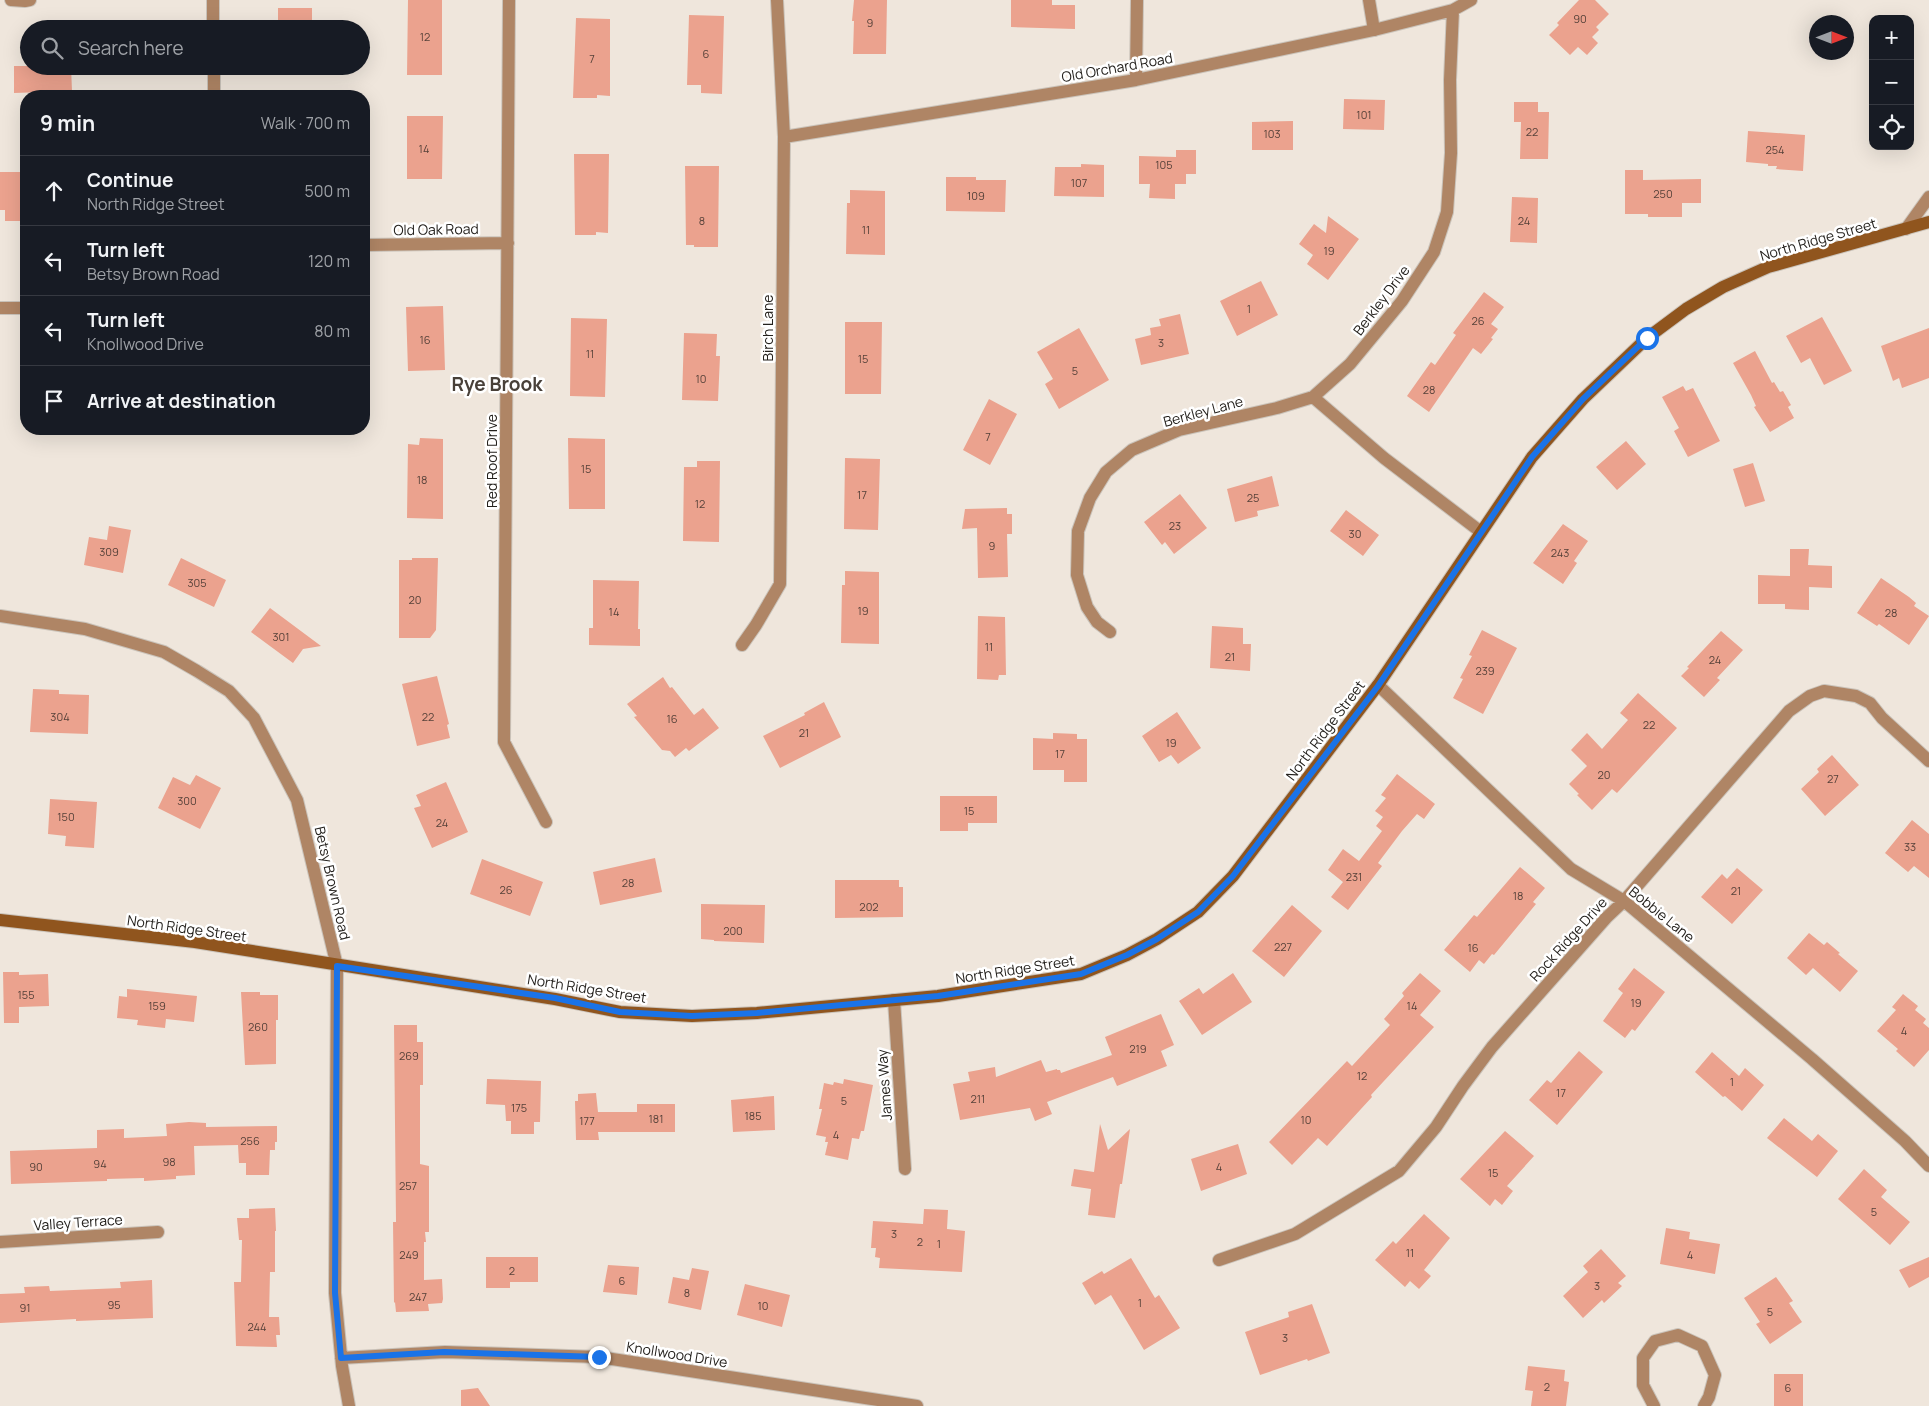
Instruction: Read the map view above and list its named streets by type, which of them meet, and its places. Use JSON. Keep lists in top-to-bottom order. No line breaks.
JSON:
{"streets":{"street":["Old Orchard Road","Old Oak Road","North Ridge Street","Berkley Drive","Birch Lane","Berkley Lane","Red Roof Drive","Betsy Brown Road","Bobbie Lane","Rock Ridge Drive","James Way","Valley Terrace","Knollwood Drive"]},"crossings":[["Old Orchard Road","Berkley Drive"],["Old Orchard Road","Birch Lane"],["Old Oak Road","Red Roof Drive"],["North Ridge Street","Betsy Brown Road"],["North Ridge Street","Bobbie Lane"],["North Ridge Street","James Way"],["Berkley Drive","Berkley Lane"],["Betsy Brown Road","Knollwood Drive"],["Bobbie Lane","Rock Ridge Drive"]],"districts":["Rye Brook"],"house_numbers":["90","9","12","6","7","101","22","103","14","254","105","107","250","109","8","24","11","19","1","26","16","3","11","15","5","10","28","7","15","18","17","25","12","23","30","9","309","243","305","20","19","14","28","301","11","21","24","239","304","22","16","22","21","19","17","20","27","300","15","150","24","33","231","28","26","21","18","202","200","227","16","155","19","159","14","260","4","219","269","12","1","17","211","5","175","185","181","10","177","4","256","98","94","90","4","15","257","5","3","2","1","11","249","4","2","6","3","8","247","1","95","10","91","5","244","3","2","6"],"north":"right","page":{"map_buttons":["+","−"],"search":"Search here","heading":["9 min","Walk · 700 m"],"list":[["Continue","North Ridge Street","500 m"],["Turn left","Betsy Brown Road","120 m"],["Turn left","Knollwood Drive","80 m"],"Arrive at destination"]}}
